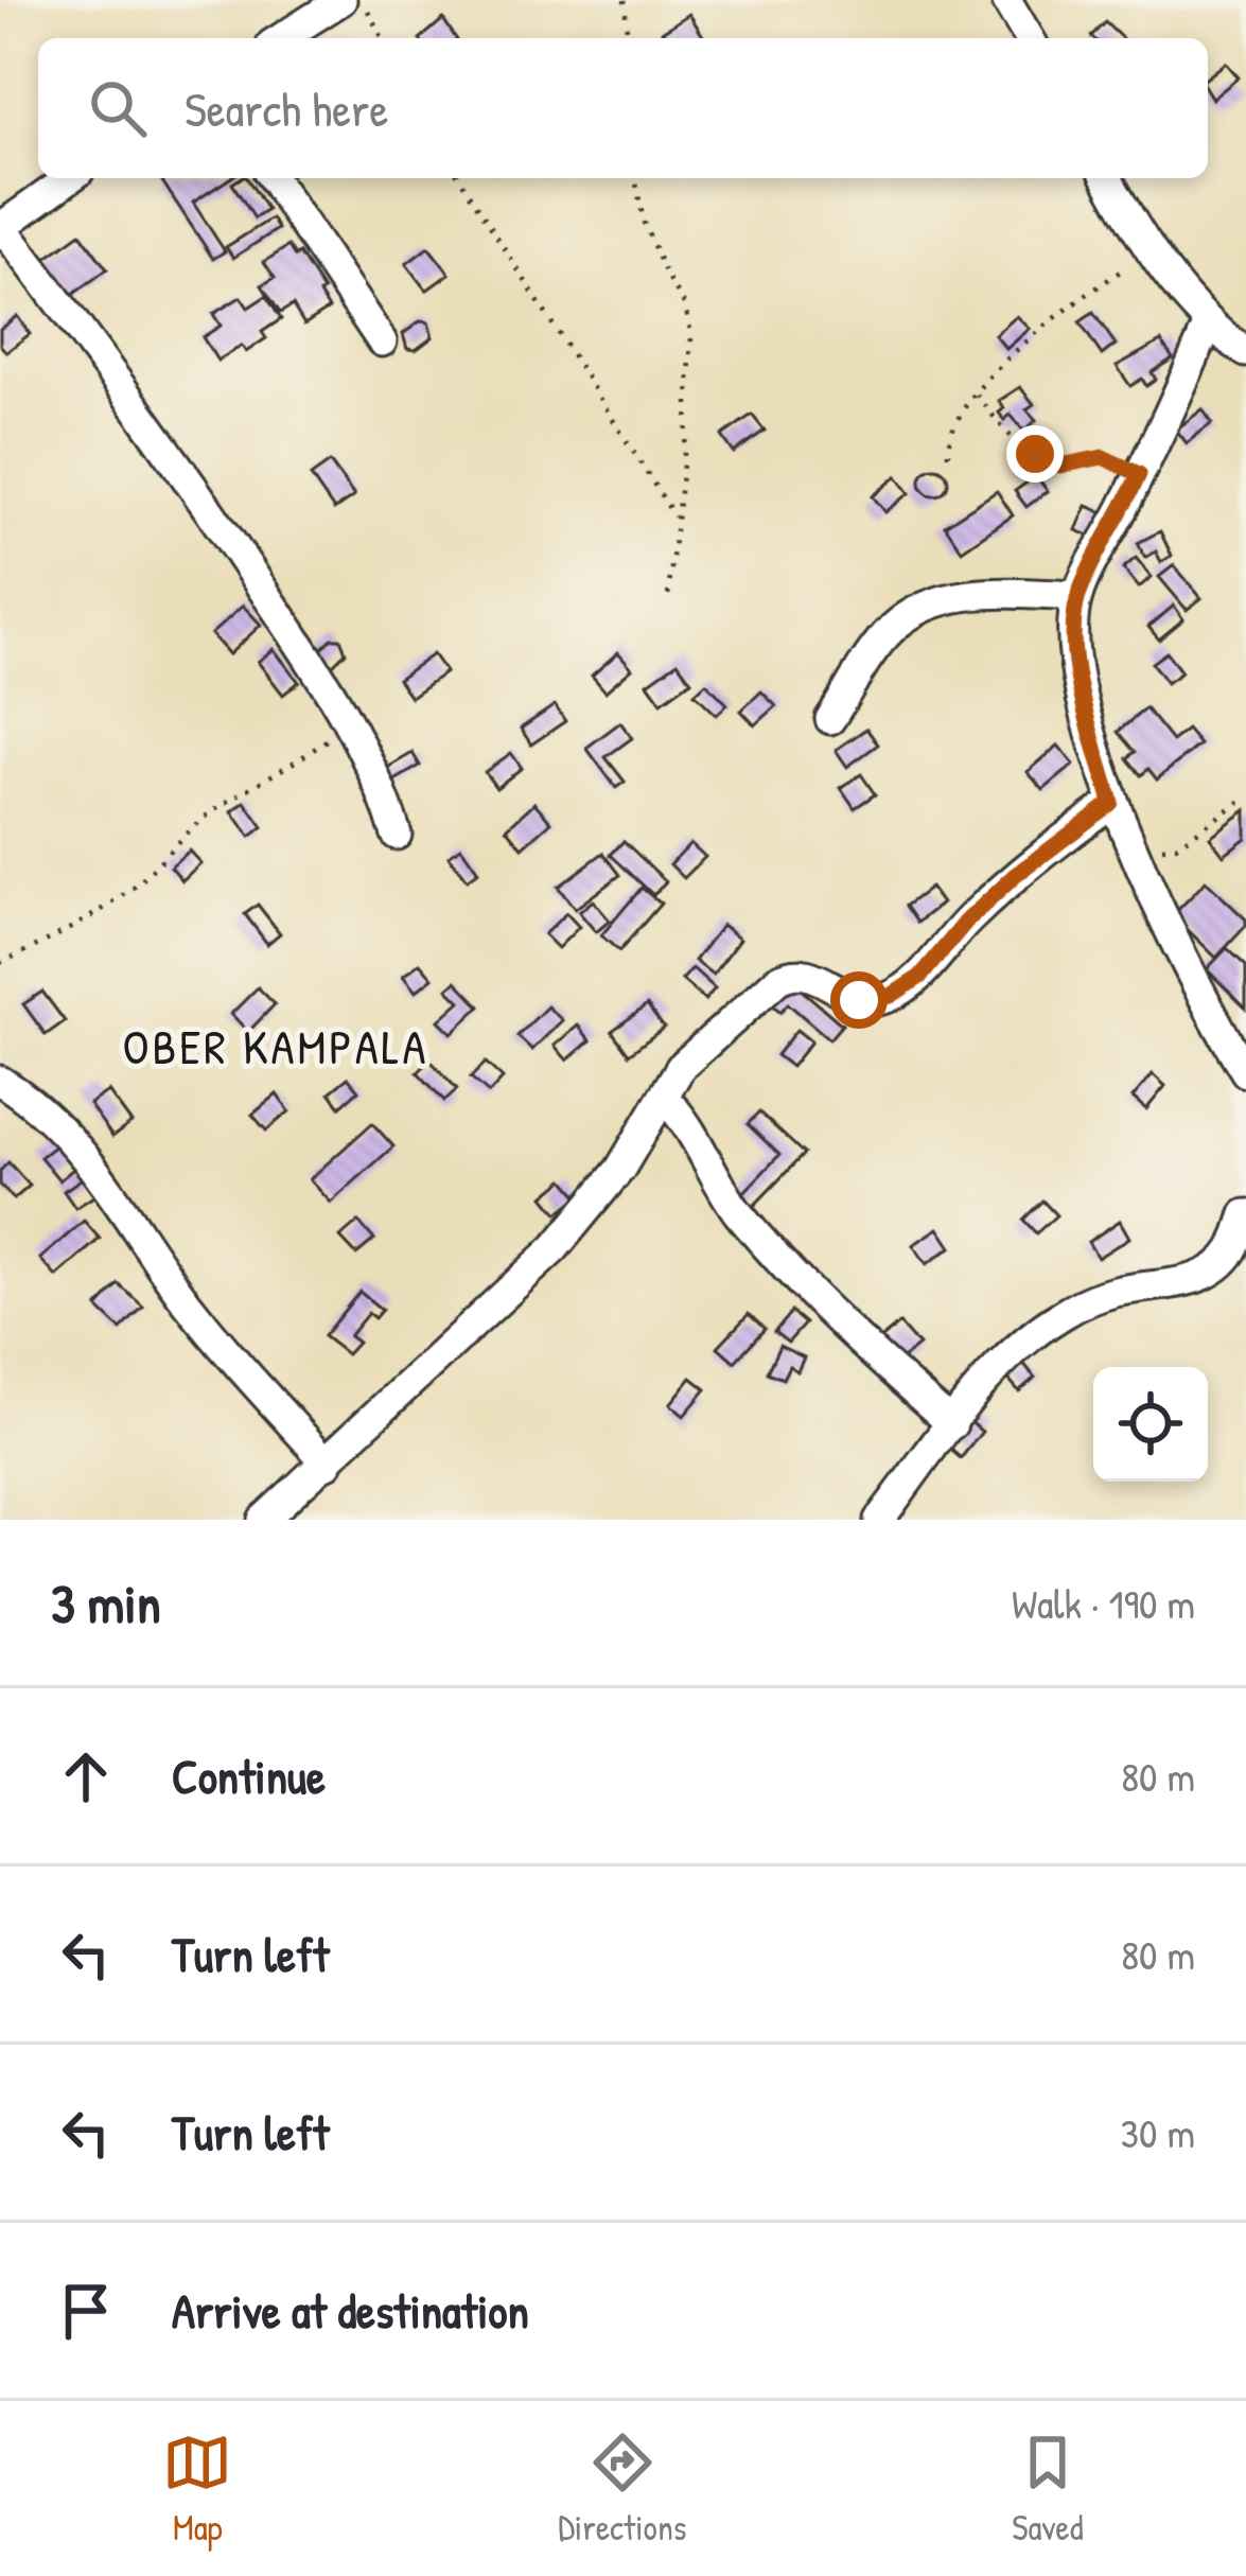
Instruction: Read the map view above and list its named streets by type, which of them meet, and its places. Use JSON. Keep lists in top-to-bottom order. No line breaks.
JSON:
{"districts":["OBER KAMPALA"],"page":{"search":"Search here","heading":["3 min","Walk · 190 m"],"list":[["Continue","80 m"],["Turn left","80 m"],["Turn left","30 m"],"Arrive at destination"],"nav":["Map","Directions","Saved"]}}
